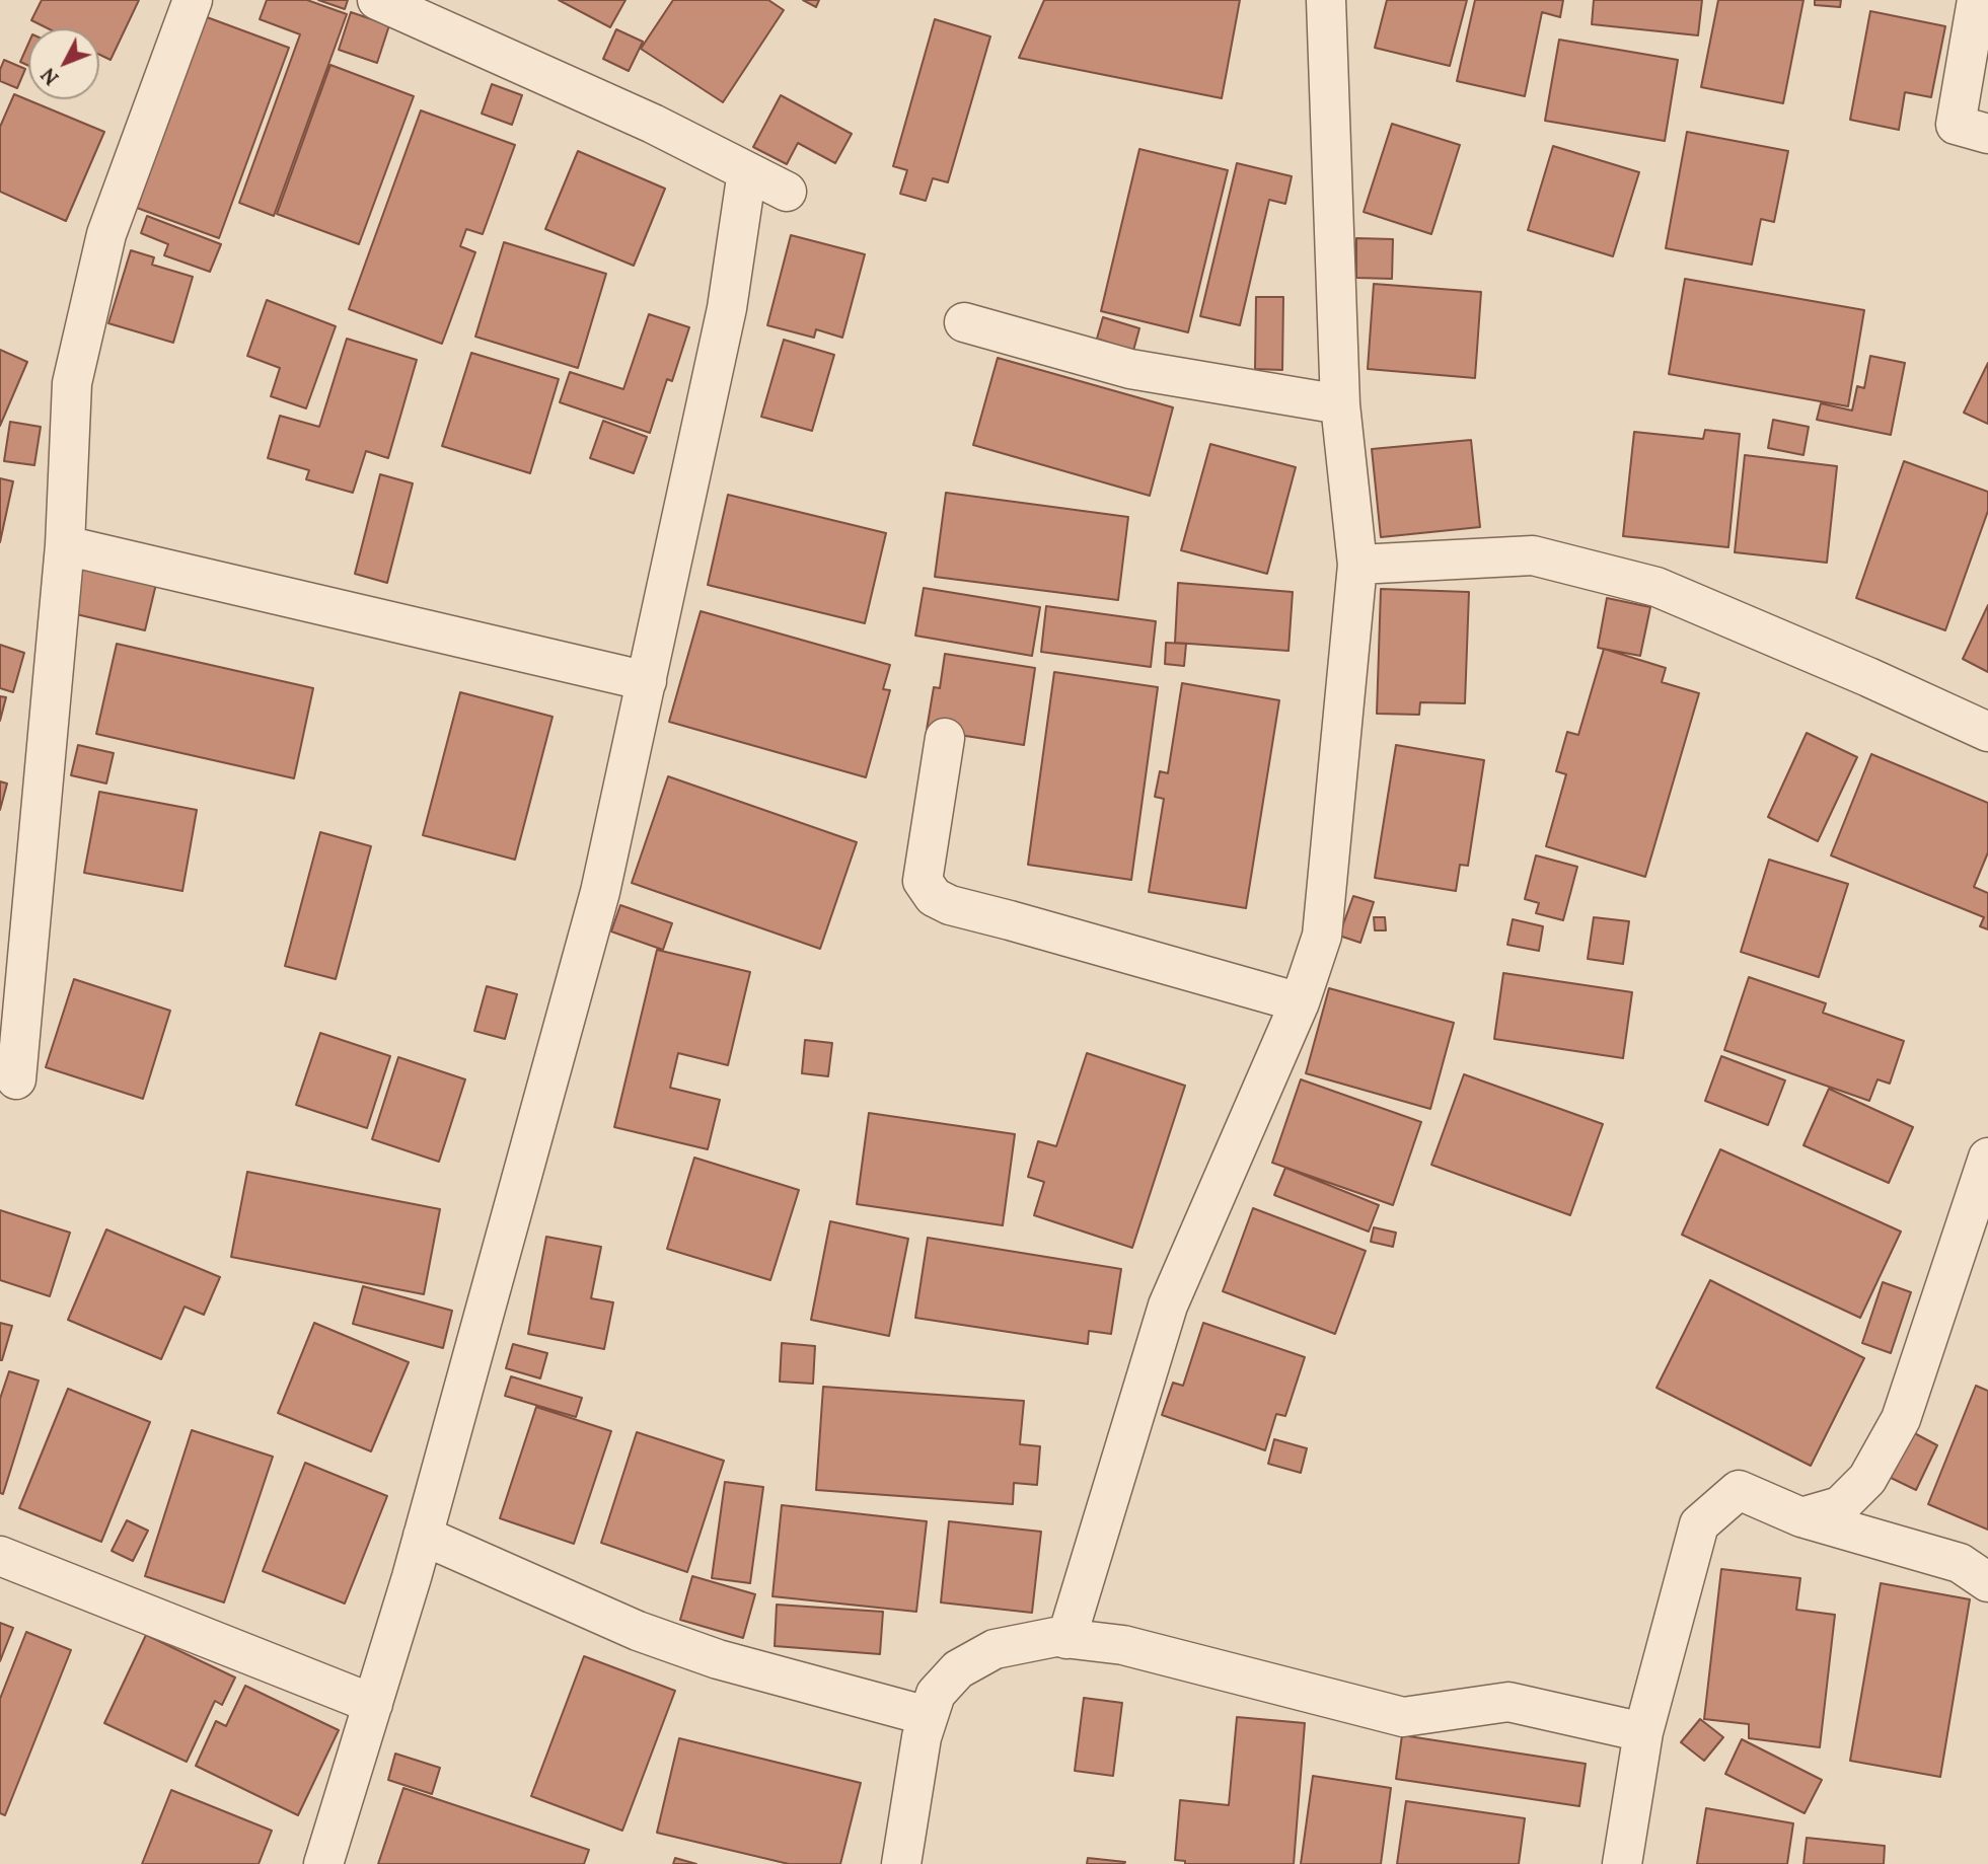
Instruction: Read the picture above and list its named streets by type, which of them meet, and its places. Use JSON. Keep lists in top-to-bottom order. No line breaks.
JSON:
{"north":"bottom left"}
